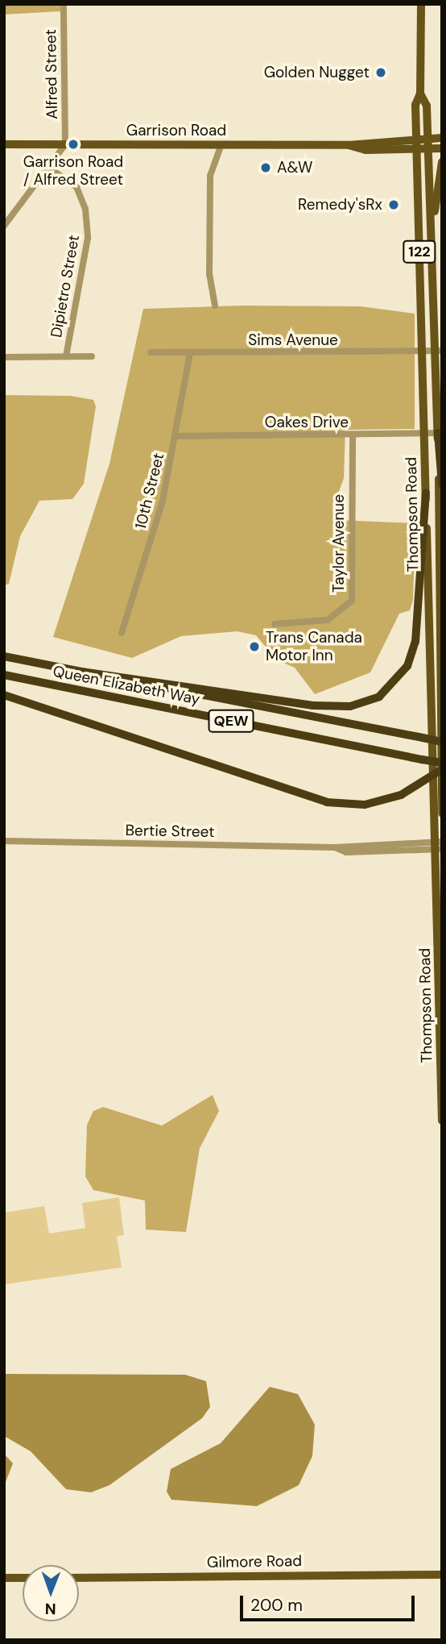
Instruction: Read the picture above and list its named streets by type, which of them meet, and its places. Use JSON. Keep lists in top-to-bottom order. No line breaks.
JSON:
{"streets":{"highway":["Queen Elizabeth Way","QEW"],"main road":["Garrison Road","122","Thompson Road","Gilmore Road"],"street":["Alfred Street","Dipietro Street","Sims Avenue","Oakes Drive","10th Street","Taylor Avenue","Bertie Street"]},"crossings":[["Alfred Street","Garrison Road"],["Garrison Road","122"],["Garrison Road","Thompson Road"],["122","Thompson Road"],["Sims Avenue","10th Street"],["Sims Avenue","Thompson Road"],["Oakes Drive","10th Street"],["Oakes Drive","Thompson Road"],["Oakes Drive","Taylor Avenue"],["Thompson Road","Bertie Street"]],"places":["Golden Nugget","Garrison Road / Alfred Street","A&W","Remedy'sRx","Trans Canada Motor Inn"],"scale_bar":"200 m","north":"bottom"}
